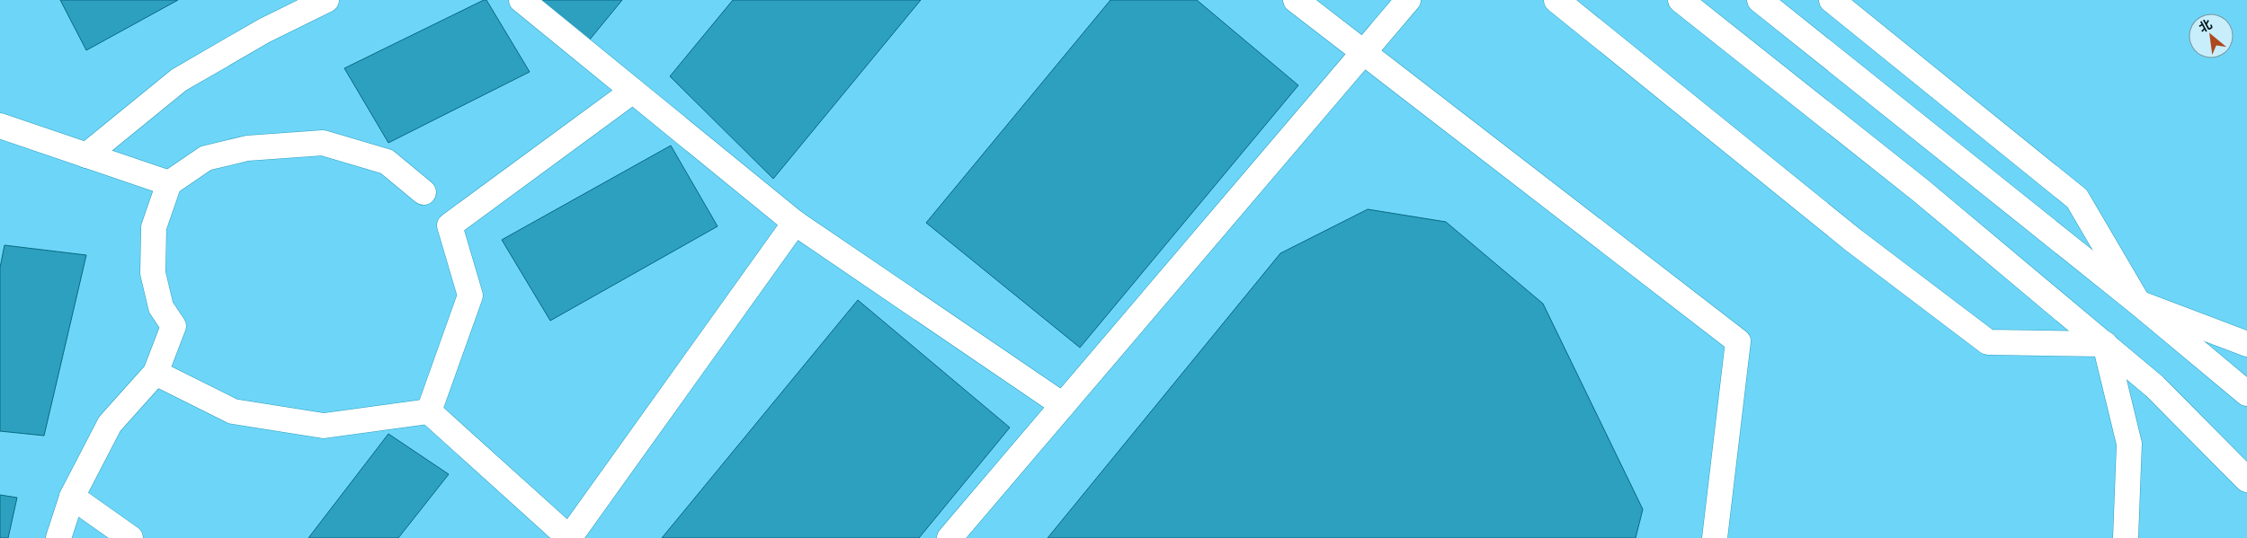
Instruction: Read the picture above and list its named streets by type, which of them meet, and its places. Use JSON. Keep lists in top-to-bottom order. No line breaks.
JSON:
{"north":"top left"}
